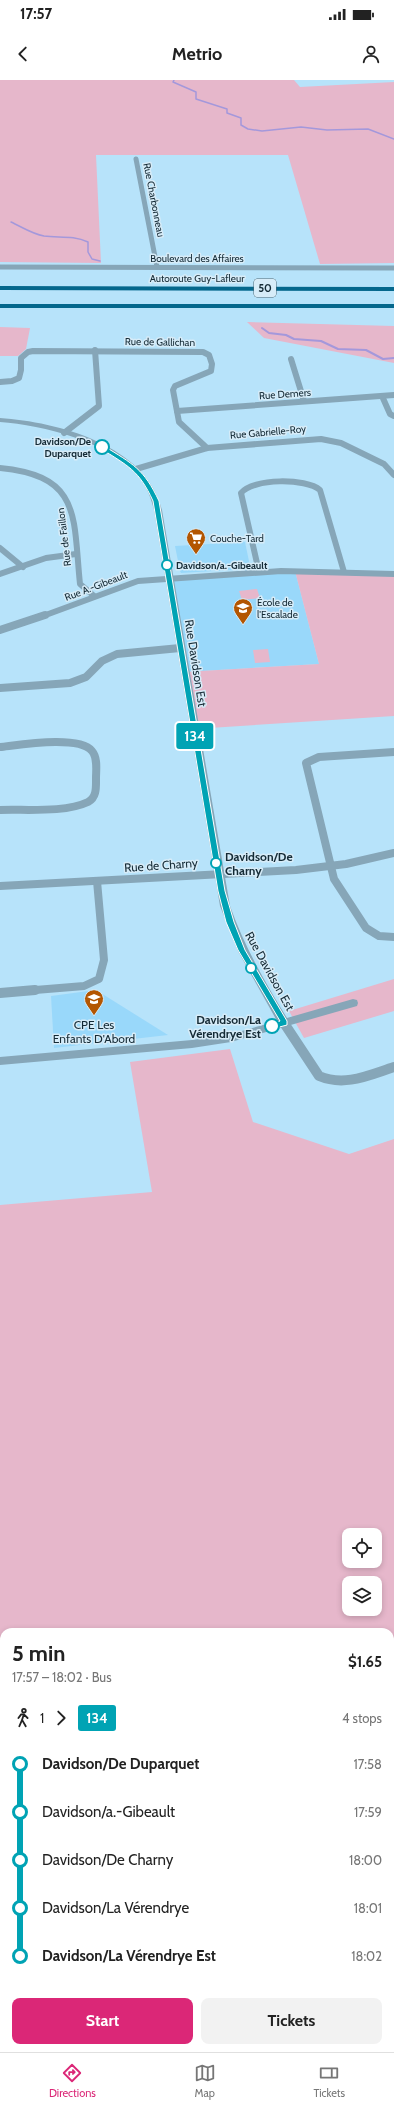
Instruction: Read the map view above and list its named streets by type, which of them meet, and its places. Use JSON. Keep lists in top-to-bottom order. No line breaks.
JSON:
{"streets":{"highway":["Autoroute Guy-Lafleur","50"],"street":["Rue Charbonneau","Boulevard des Affaires","Rue de Gallichan","Rue Demers","Rue Gabrielle-Roy","Rue de Faillon","Rue A.-Gibeault","Rue Davidson Est","Rue de Charny"]},"crossings":[["Rue Charbonneau","Boulevard des Affaires"],["Rue de Gallichan","Rue Demers"],["Rue de Gallichan","Rue Gabrielle-Roy"],["Rue Gabrielle-Roy","Rue Davidson Est"],["Rue de Faillon","Rue A.-Gibeault"],["Rue A.-Gibeault","Rue Davidson Est"],["Rue Davidson Est","Rue de Charny"]],"places":{"other":["Davidson/De Duparquet","Davidson/a.-Gibeault","Davidson/De Charny","Davidson/La Vérendrye Est"],"supermarket":["Couche-Tard"],"school or university":["École de l'Escalade","CPE Les Enfants D'Abord"]},"lines":["bus line 134"],"page":{"status":"17:57","header":"Metrio","on_map":"134","heading":["5 min","17:57 – 18:02 · Bus","$1.65"],"legs":["1","134","4 stops"],"list":[{"name":"Davidson/De Duparquet","value":"17:58"},{"name":"Davidson/a.-Gibeault","value":"17:59"},{"name":"Davidson/De Charny","value":"18:00"},{"name":"Davidson/La Vérendrye","value":"18:01"},{"name":"Davidson/La Vérendrye Est","value":"18:02"}],"buttons":["Start","Tickets"],"tabs":["Directions","Map","Tickets"]}}
